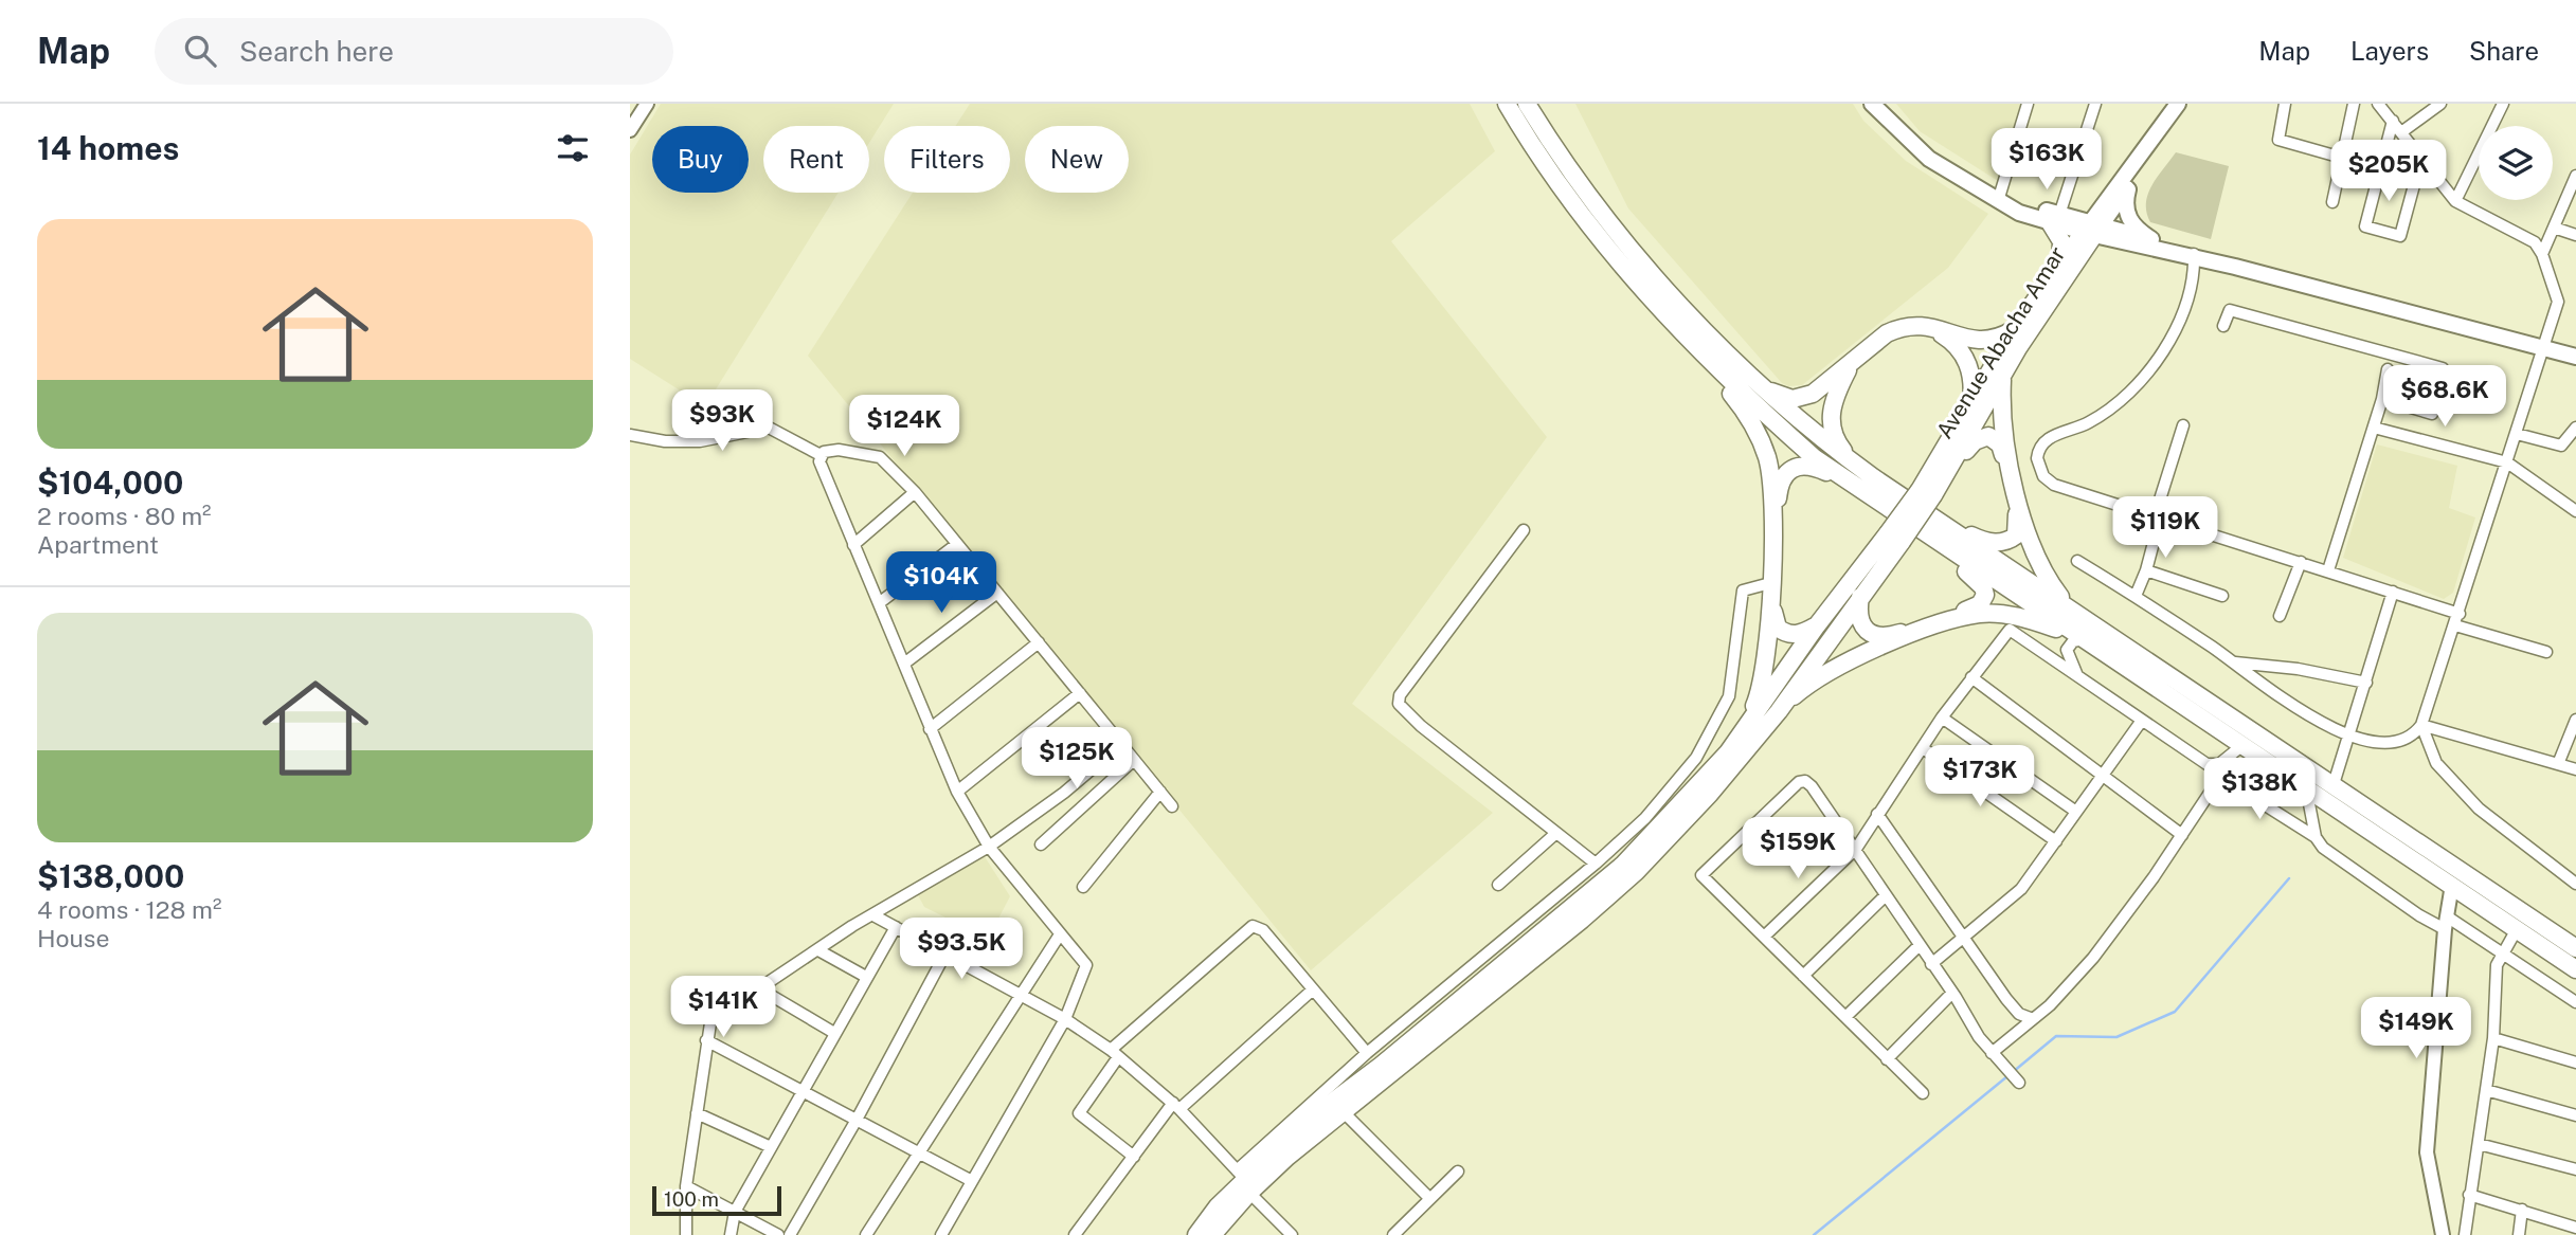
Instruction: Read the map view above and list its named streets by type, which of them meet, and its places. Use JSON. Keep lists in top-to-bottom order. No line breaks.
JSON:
{"streets":{"highway":["Avenue Abacha Amar"]},"scale_bar":"100 m","page":{"header":"Map","search":"Search here","nav":["Map","Layers","Share"],"heading":"14 homes","chip":["Buy","Rent","Filters","New"],"price":["$163K","$205K","$68.6K","$93K","$124K","$119K","$104K","$125K","$173K","$138K","$159K","$93.5K","$141K","$149K"],"list":[{"name":"$104,000","note":"2 rooms · 80 m² · Apartment"},{"name":"$138,000","note":"4 rooms · 128 m² · House"}],"scale":"100 m"}}
